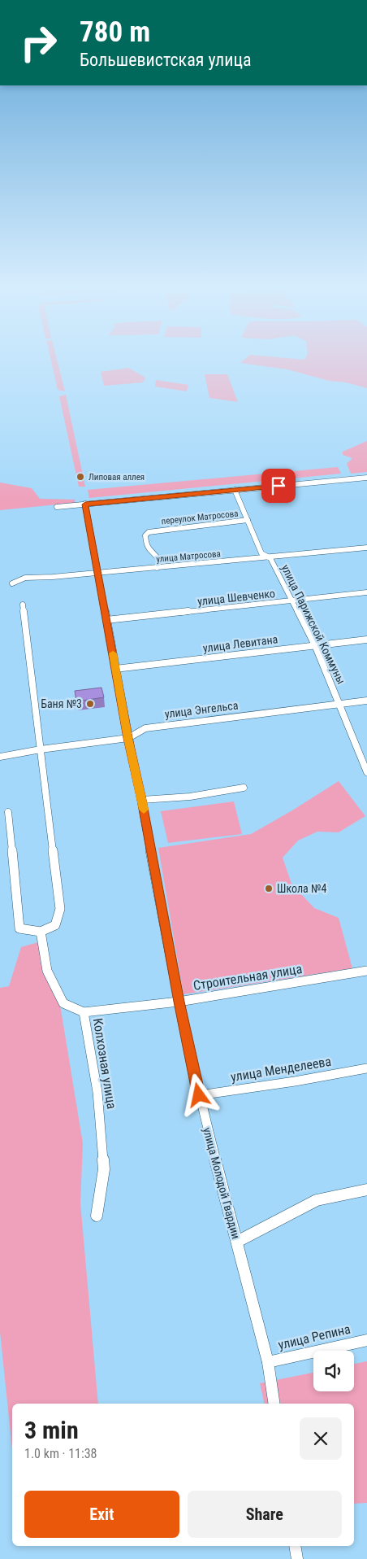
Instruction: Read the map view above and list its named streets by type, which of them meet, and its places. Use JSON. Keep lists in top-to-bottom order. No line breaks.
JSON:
{"streets":{"street":["переулок Матросова","улица Матросова","улица Шевченко","улица Парижской Коммуны","улица Левитана","улица Энгельса","Строительная улица","Колхозная улица","улица Менделеева","улица Молодой Гвардии","улица Репина"]},"crossings":[["переулок Матросова","улица Матросова"],["переулок Матросова","улица Парижской Коммуны"],["улица Матросова","улица Парижской Коммуны"],["улица Матросова","улица Молодой Гвардии"],["улица Шевченко","улица Парижской Коммуны"],["улица Шевченко","улица Молодой Гвардии"],["улица Парижской Коммуны","улица Левитана"],["улица Парижской Коммуны","улица Энгельса"],["улица Левитана","улица Молодой Гвардии"],["улица Энгельса","улица Молодой Гвардии"],["Строительная улица","Колхозная улица"],["Строительная улица","улица Молодой Гвардии"],["улица Менделеева","улица Молодой Гвардии"],["улица Молодой Гвардии","улица Репина"]],"places":["Липовая аллея","Баня №3","Школа №4"],"page":{"turn":["780 m","Большевистская улица"],"heading":["3 min","1.0 km · 11:38"],"buttons":["Exit","Share"]}}
